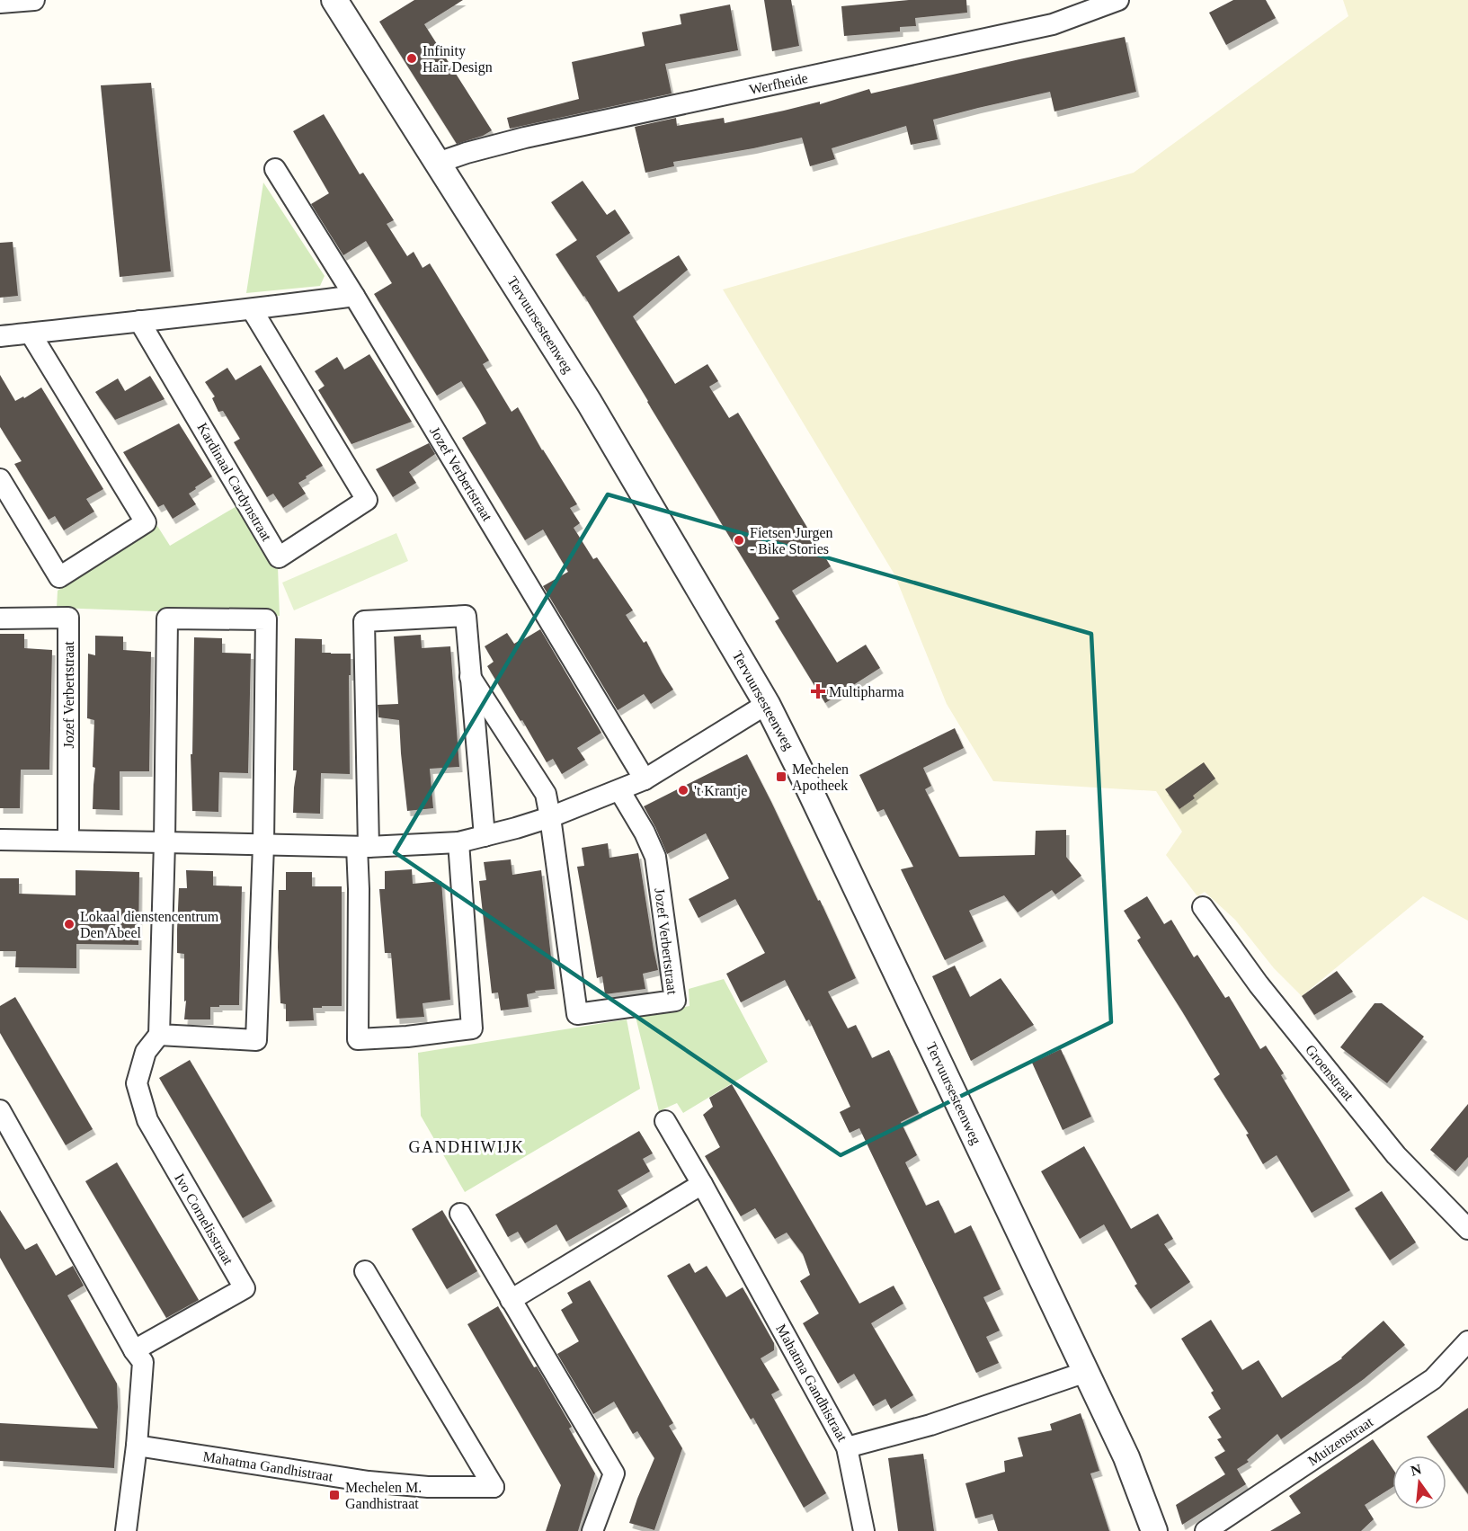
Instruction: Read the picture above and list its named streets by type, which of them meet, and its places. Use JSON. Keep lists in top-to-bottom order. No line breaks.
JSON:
{"streets":{"street":["Werfheide","Tervuursesteenweg","Jozef Verbertstraat","Kardinaal Cardynstraat","Groenstraat","Ivo Cornelisstraat","Mahatma Gandhistraat","Muizenstraat"]},"crossings":[["Werfheide","Tervuursesteenweg"],["Tervuursesteenweg","Mahatma Gandhistraat"]],"districts":["GANDHIWIJK"],"places":{"other":["Infinity Hair Design","Fietsen Jurgen - Bike Stories","'t Krantje","Lokaal dienstencentrum Den Abeel"],"health":["Multipharma"],"transit":["Mechelen Apotheek","Mechelen M. Gandhistraat"]},"north":"top"}
